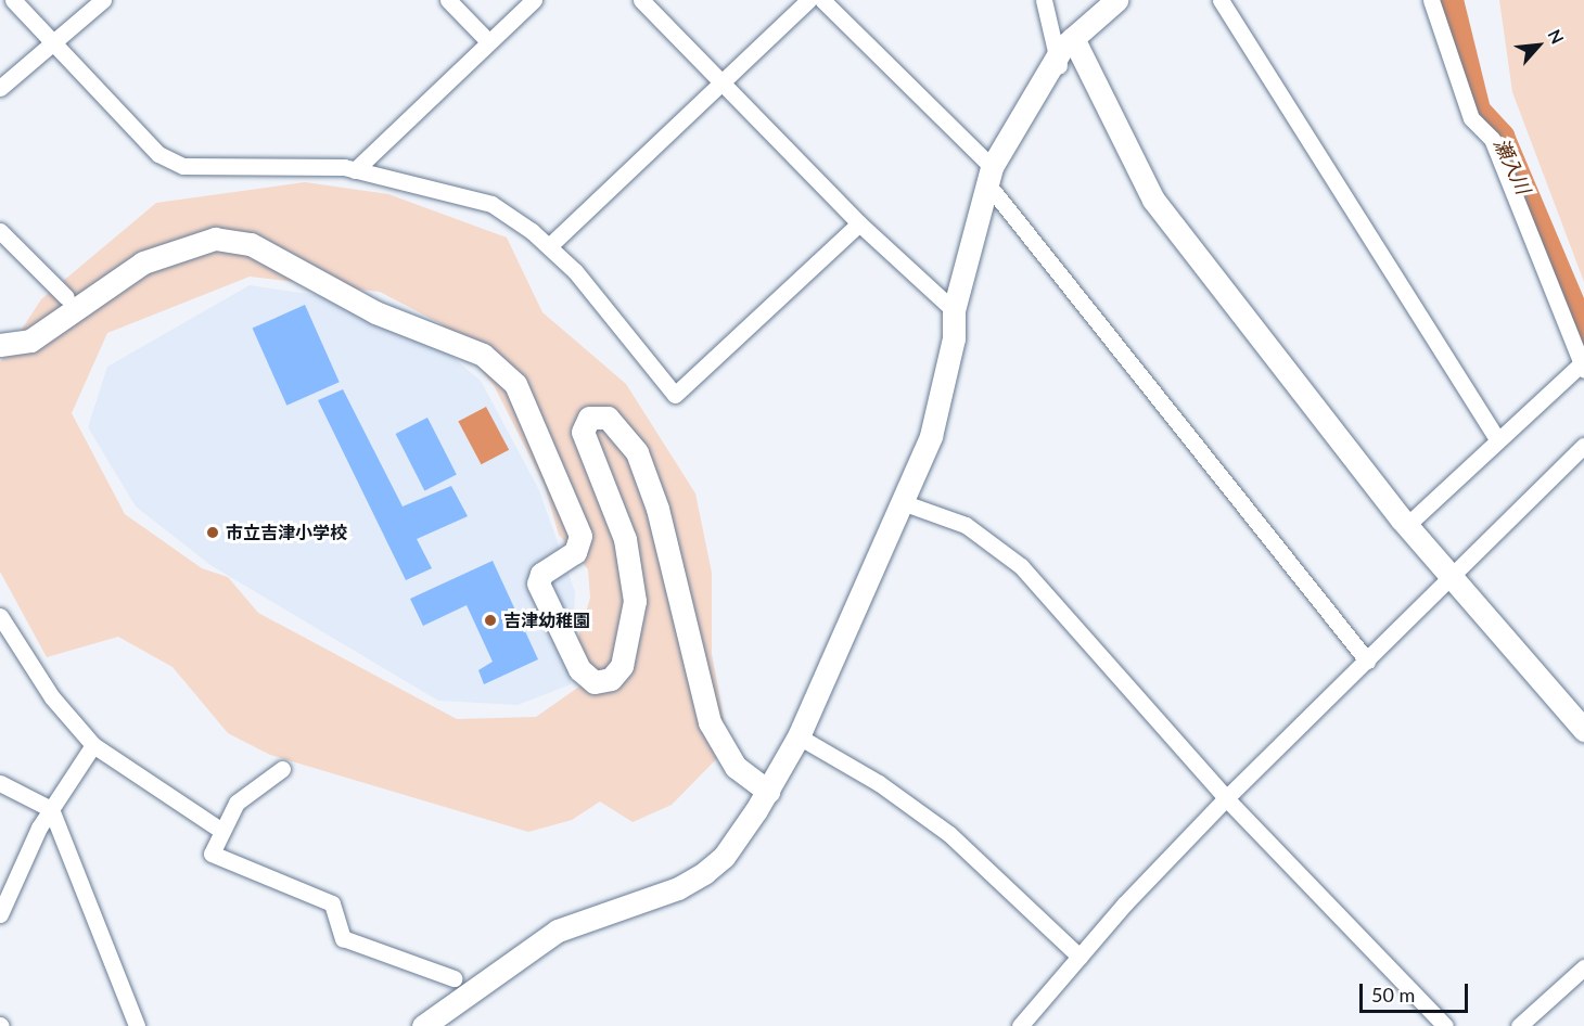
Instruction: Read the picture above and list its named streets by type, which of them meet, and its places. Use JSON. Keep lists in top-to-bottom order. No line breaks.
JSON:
{"water":["瀬入川"],"places":["市立吉津小学校","吉津幼稚園"],"scale_bar":"50 m","north":"top right"}
